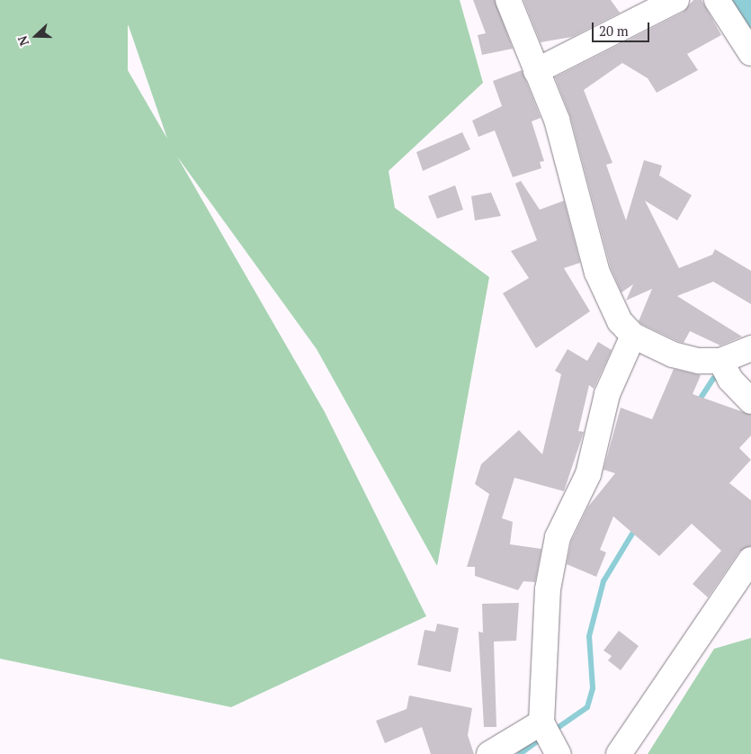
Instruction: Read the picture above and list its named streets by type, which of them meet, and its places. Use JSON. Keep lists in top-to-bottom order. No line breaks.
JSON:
{"scale_bar":"20 m","north":"left"}
